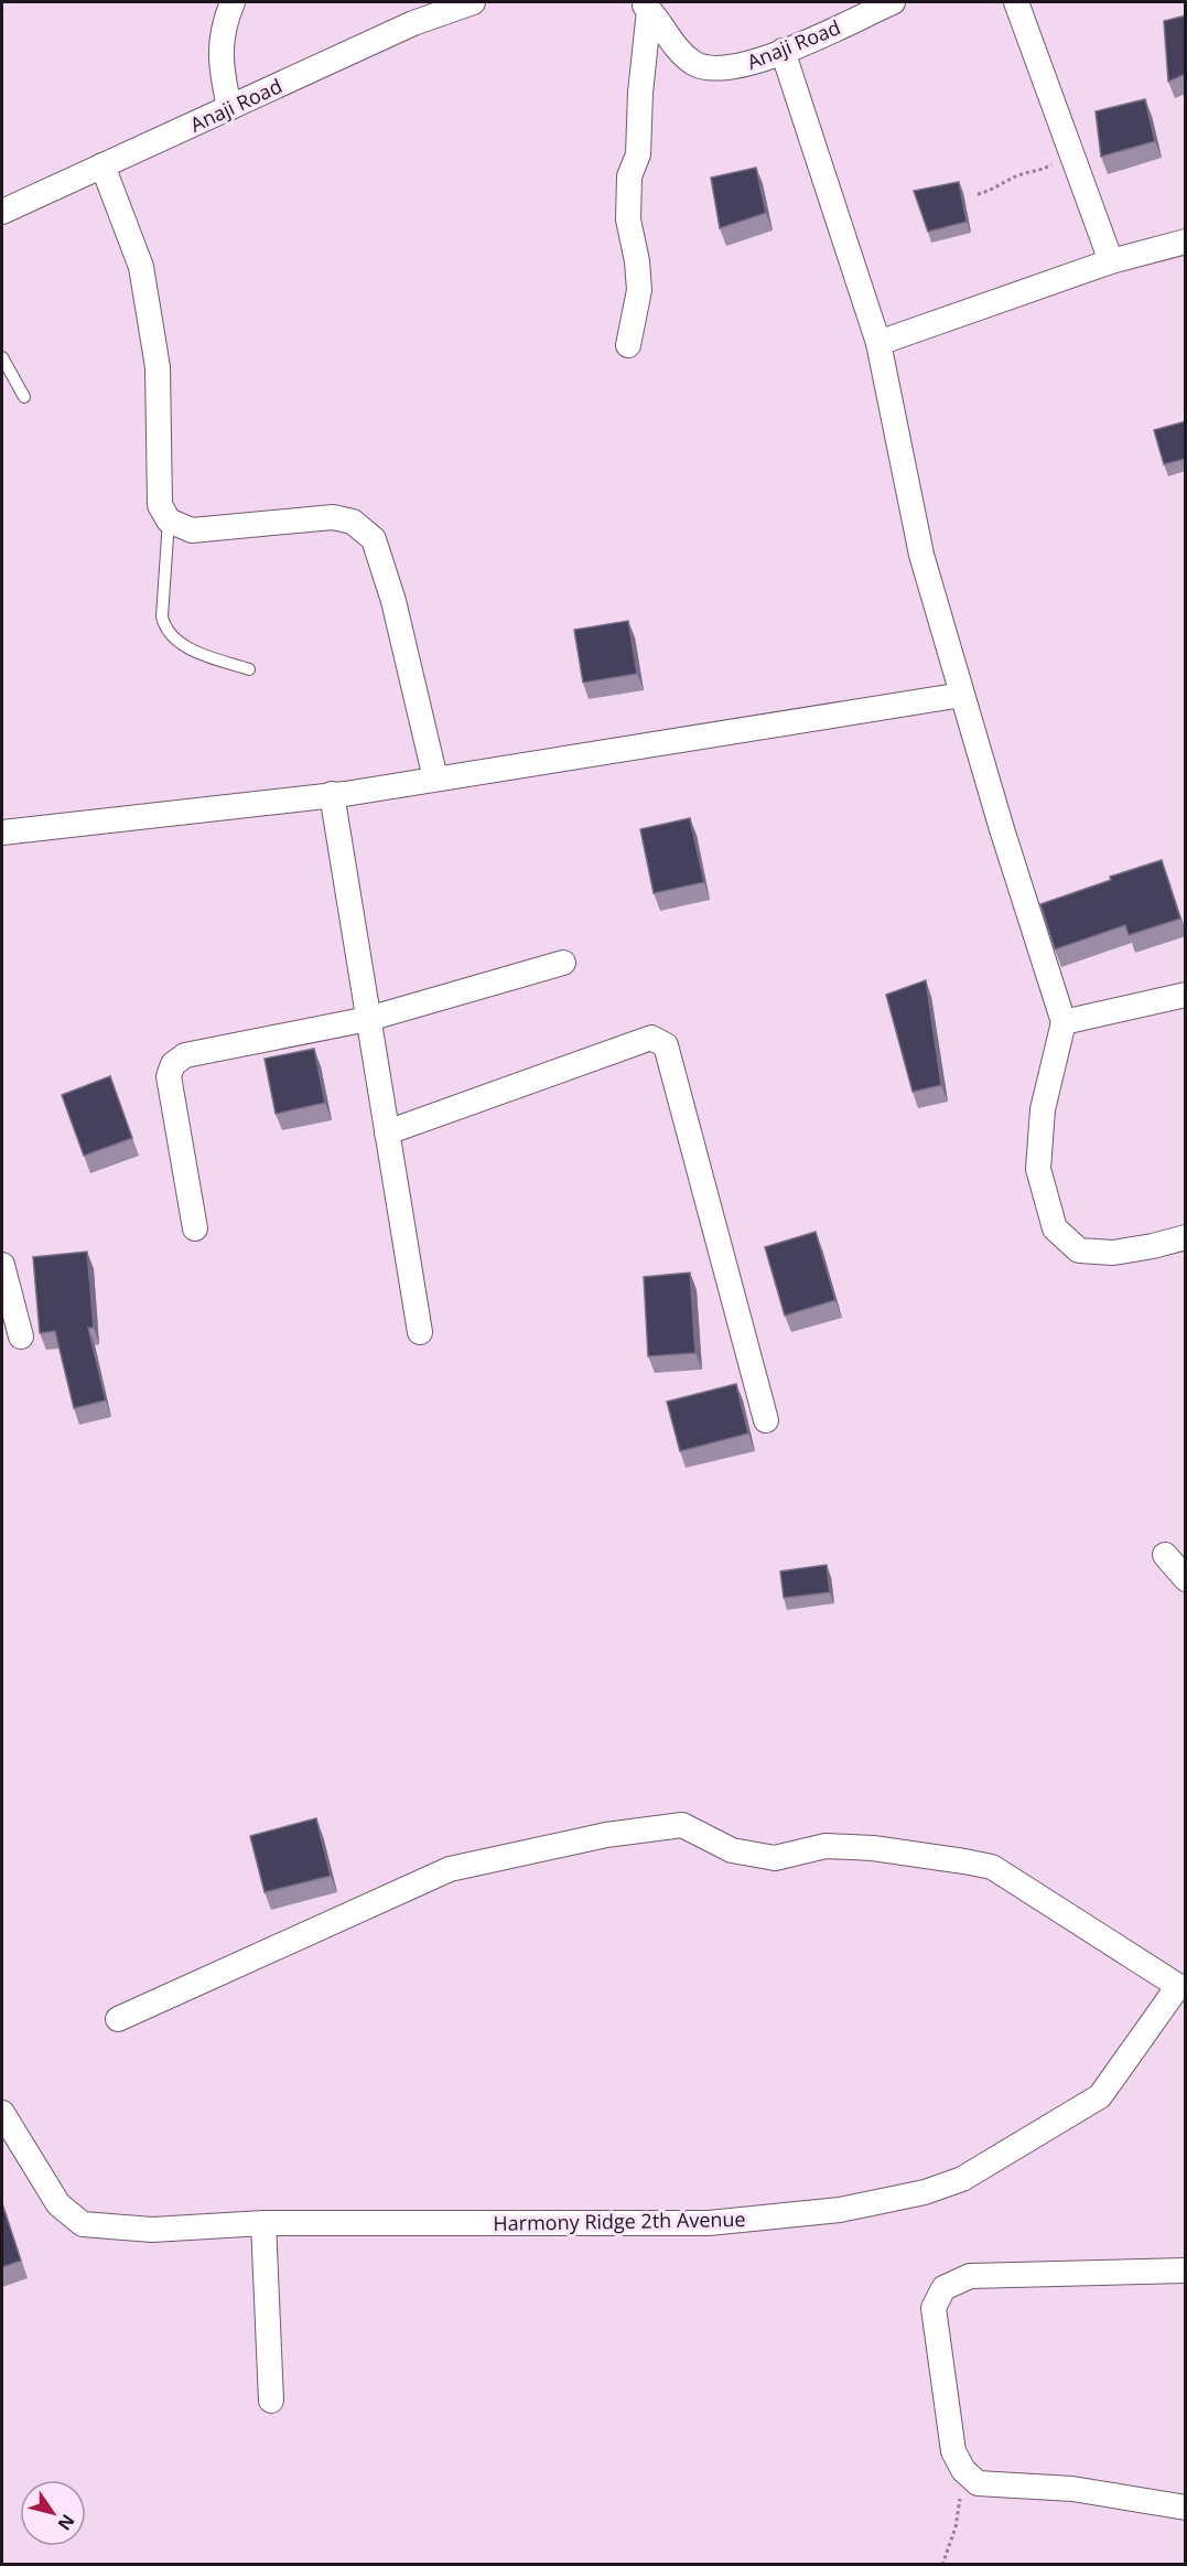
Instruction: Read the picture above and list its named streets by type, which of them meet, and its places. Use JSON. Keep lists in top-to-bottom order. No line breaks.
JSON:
{"streets":{"street":["Anaji Road","Harmony Ridge 2th Avenue"]},"north":"bottom right"}
